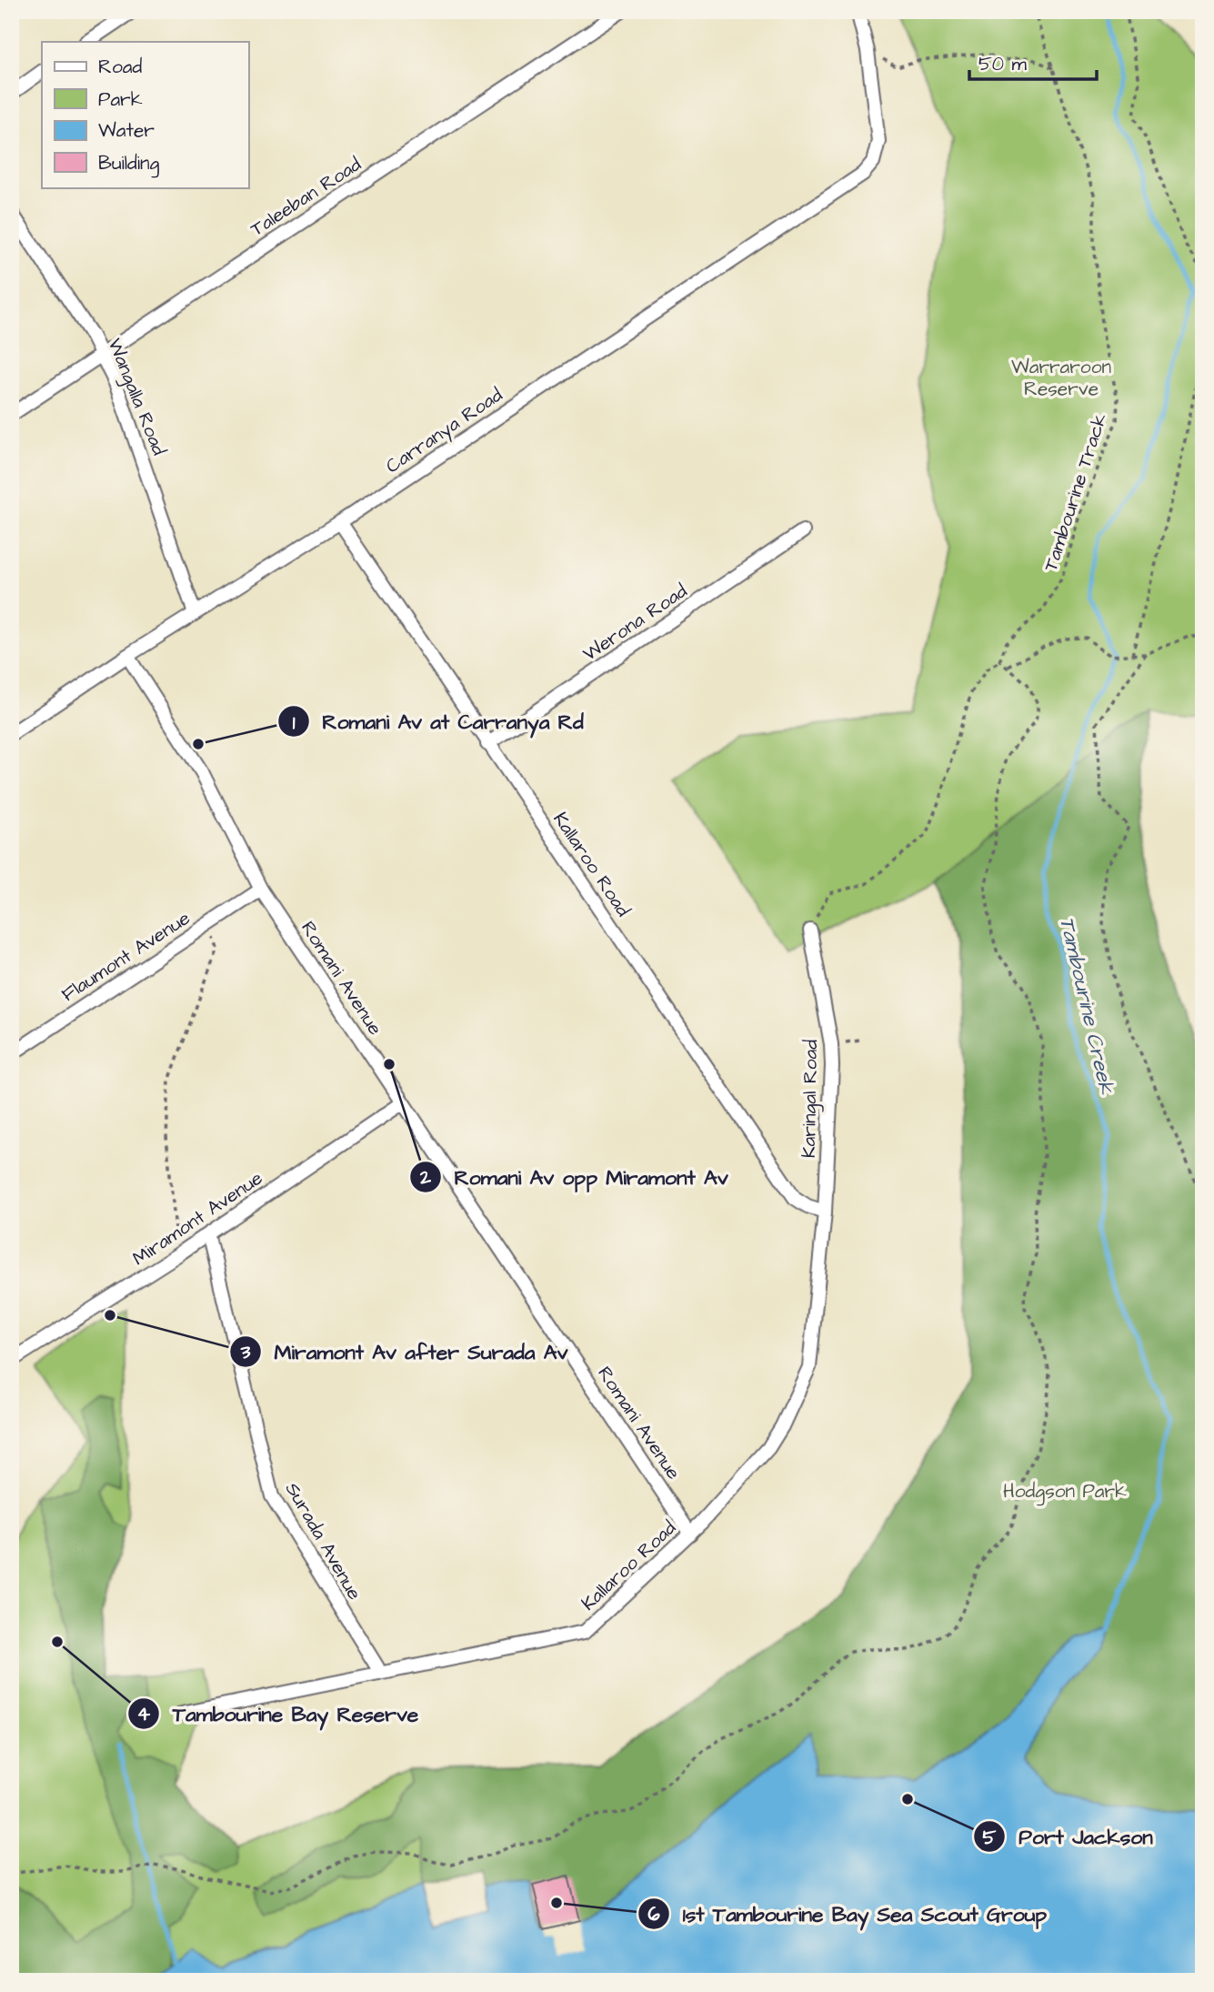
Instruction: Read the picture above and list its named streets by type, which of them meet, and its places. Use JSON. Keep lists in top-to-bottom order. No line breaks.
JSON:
{"streets":{"street":["Taleeban Road","Wangalla Road","Carranya Road","Werona Road","Kallaroo Road","Flaumont Avenue","Romani Avenue","Karingal Road","Miramont Avenue","Surada Avenue"],"path":["Tambourine Track"]},"crossings":[["Taleeban Road","Wangalla Road"],["Wangalla Road","Carranya Road"],["Carranya Road","Kallaroo Road"],["Carranya Road","Romani Avenue"],["Tambourine Track","Karingal Road"],["Werona Road","Kallaroo Road"],["Kallaroo Road","Romani Avenue"],["Kallaroo Road","Karingal Road"],["Kallaroo Road","Surada Avenue"],["Flaumont Avenue","Romani Avenue"],["Romani Avenue","Miramont Avenue"],["Miramont Avenue","Surada Avenue"]],"water":["Tambourine Creek"],"parks":["Warraroon Reserve","Hodgson Park"],"places":["Romani Av at Carranya Rd","Romani Av opp Miramont Av","Miramont Av after Surada Av","Tambourine Bay Reserve","Port Jackson","1st Tambourine Bay Sea Scout Group"],"legend":["Road","Park","Water","Building"],"scale_bar":"50 m"}
